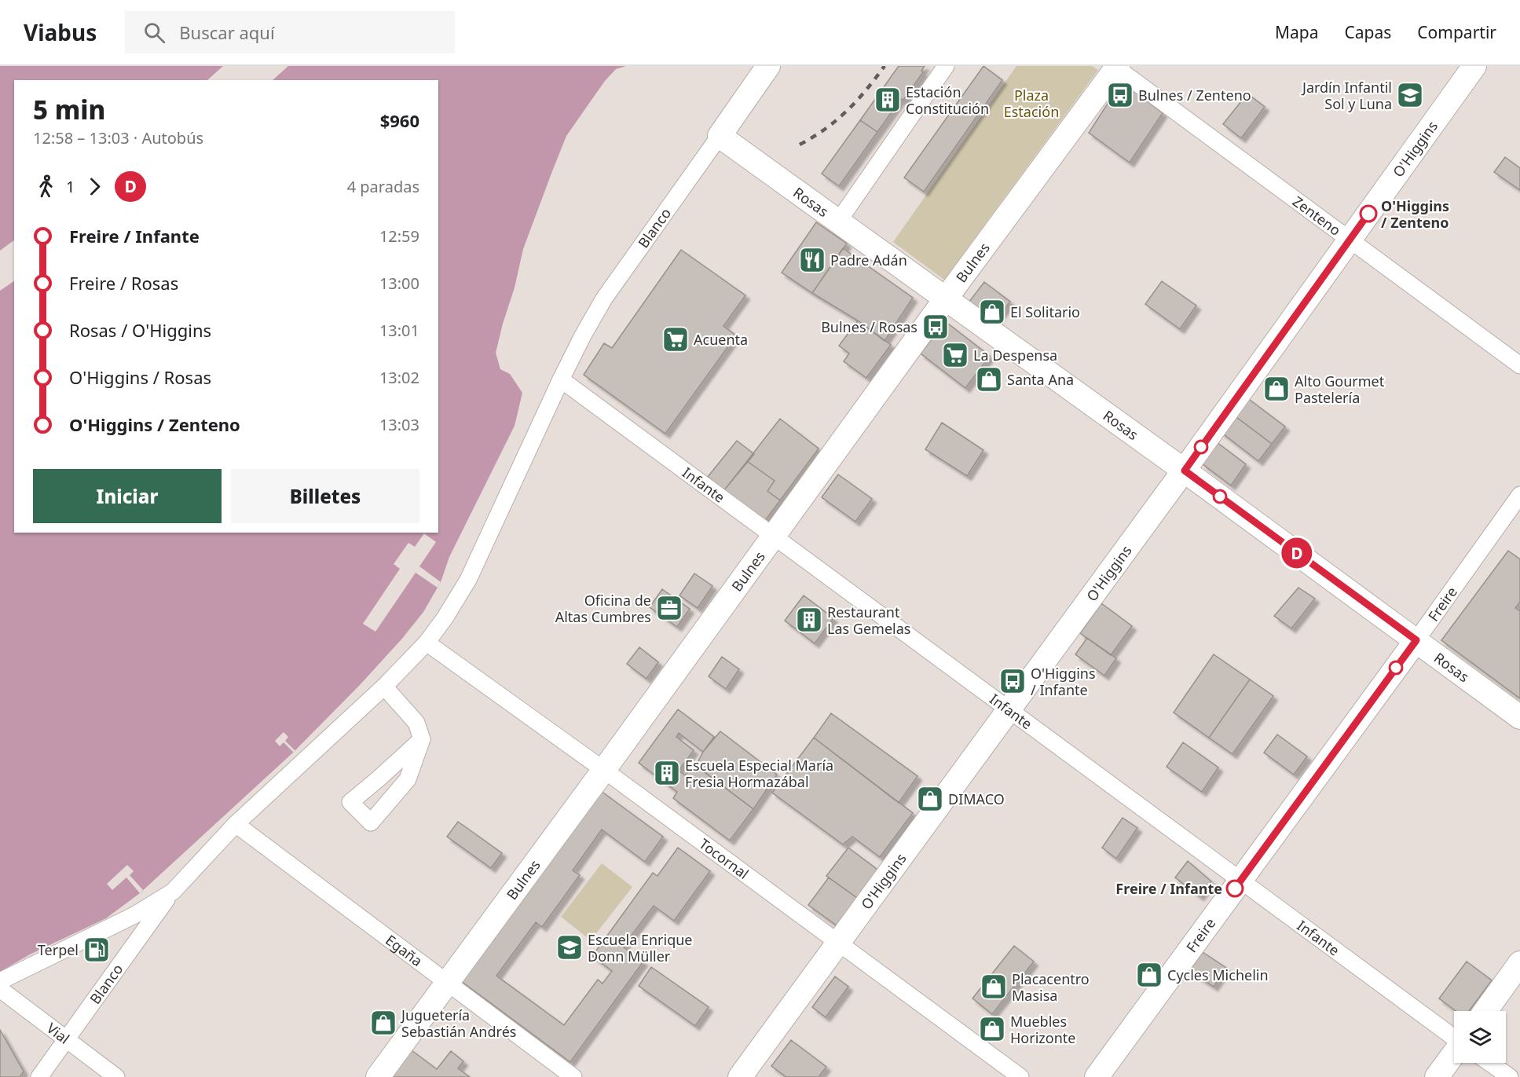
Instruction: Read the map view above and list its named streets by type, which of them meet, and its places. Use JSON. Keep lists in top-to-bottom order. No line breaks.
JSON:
{"streets":{"main road":["O'Higgins","Rosas","Bulnes","Freire"],"street":["Zenteno","Blanco","Infante","Tocornal","Egaña","Vial"]},"crossings":[["O'Higgins","Rosas"],["O'Higgins","Zenteno"],["O'Higgins","Infante"],["O'Higgins","Tocornal"],["Rosas","Blanco"],["Rosas","Bulnes"],["Rosas","Freire"],["Zenteno","Bulnes"],["Blanco","Infante"],["Blanco","Tocornal"],["Blanco","Egaña"],["Blanco","Vial"],["Bulnes","Infante"],["Bulnes","Tocornal"],["Bulnes","Egaña"],["Infante","Freire"]],"parks":["Plaza Estación"],"places":{"bus stop":["Bulnes / Zenteno","Bulnes / Rosas","O'Higgins / Infante"],"school or university":["Jardín Infantil Sol y Luna","Escuela Enrique Donn Müller"],"building":["Estación Constitución","Restaurant Las Gemelas","Escuela Especial María Fresia Hormazábal"],"other":["O'Higgins / Zenteno","Freire / Infante"],"restaurant":["Padre Adán"],"shop":["El Solitario","Santa Ana","Alto Gourmet Pastelería","DIMACO","Cycles Michelin","Placacentro Masisa","Juguetería Sebastián Andrés","Muebles Horizonte"],"supermarket":["Acuenta","La Despensa"],"office":["Oficina de Altas Cumbres"],"fuel station":["Terpel"]},"lines":["bus line D"],"page":{"header":"Viabus","search":"Buscar aquí","nav":["Mapa","Capas","Compartir"],"on_map":"D","heading":["5 min","12:58 – 13:03 · Autobús","$960"],"legs":["1","D","4 paradas"],"list":[{"name":"Freire / Infante","value":"12:59"},{"name":"Freire / Rosas","value":"13:00"},{"name":"Rosas / O'Higgins","value":"13:01"},{"name":"O'Higgins / Rosas","value":"13:02"},{"name":"O'Higgins / Zenteno","value":"13:03"}],"buttons":["Iniciar","Billetes"]}}
